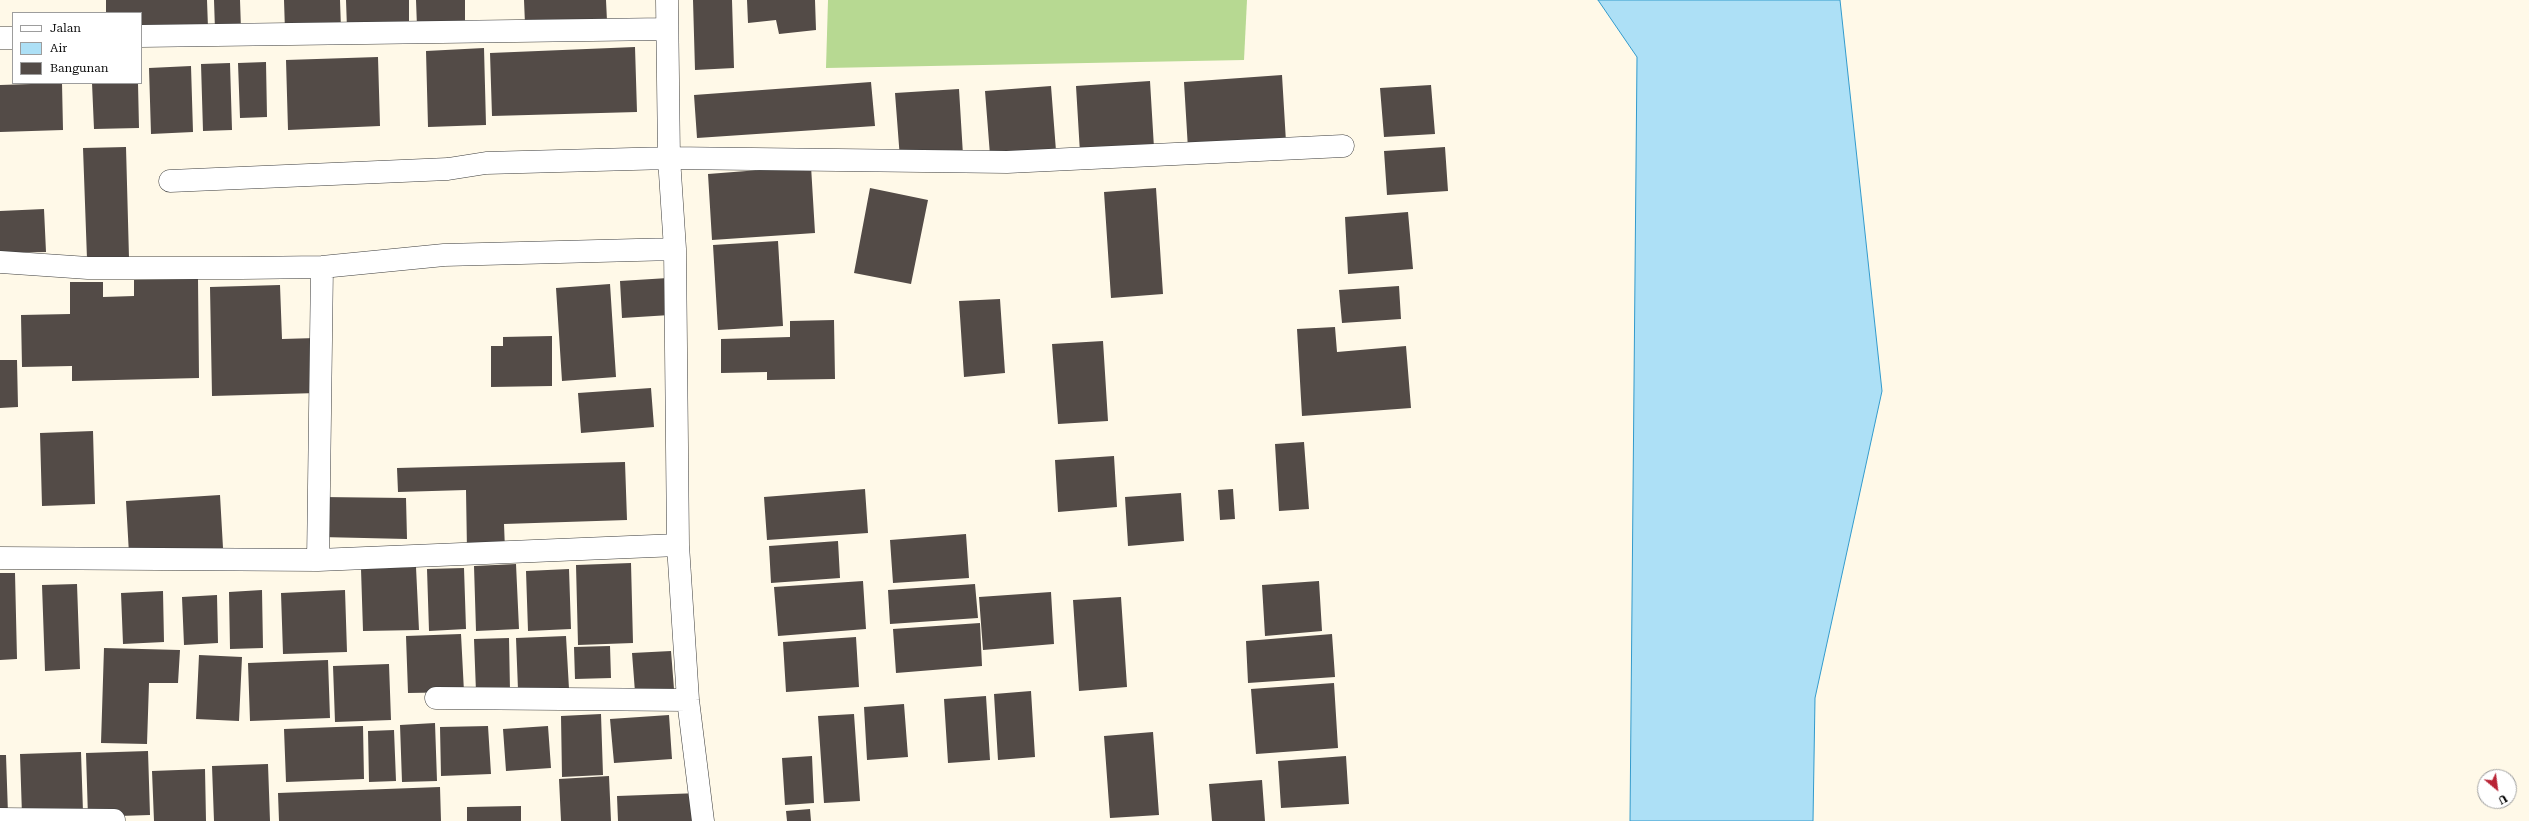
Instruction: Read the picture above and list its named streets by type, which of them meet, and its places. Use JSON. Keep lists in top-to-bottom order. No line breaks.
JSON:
{"legend":["Jalan","Air","Bangunan"],"north":"bottom right"}
